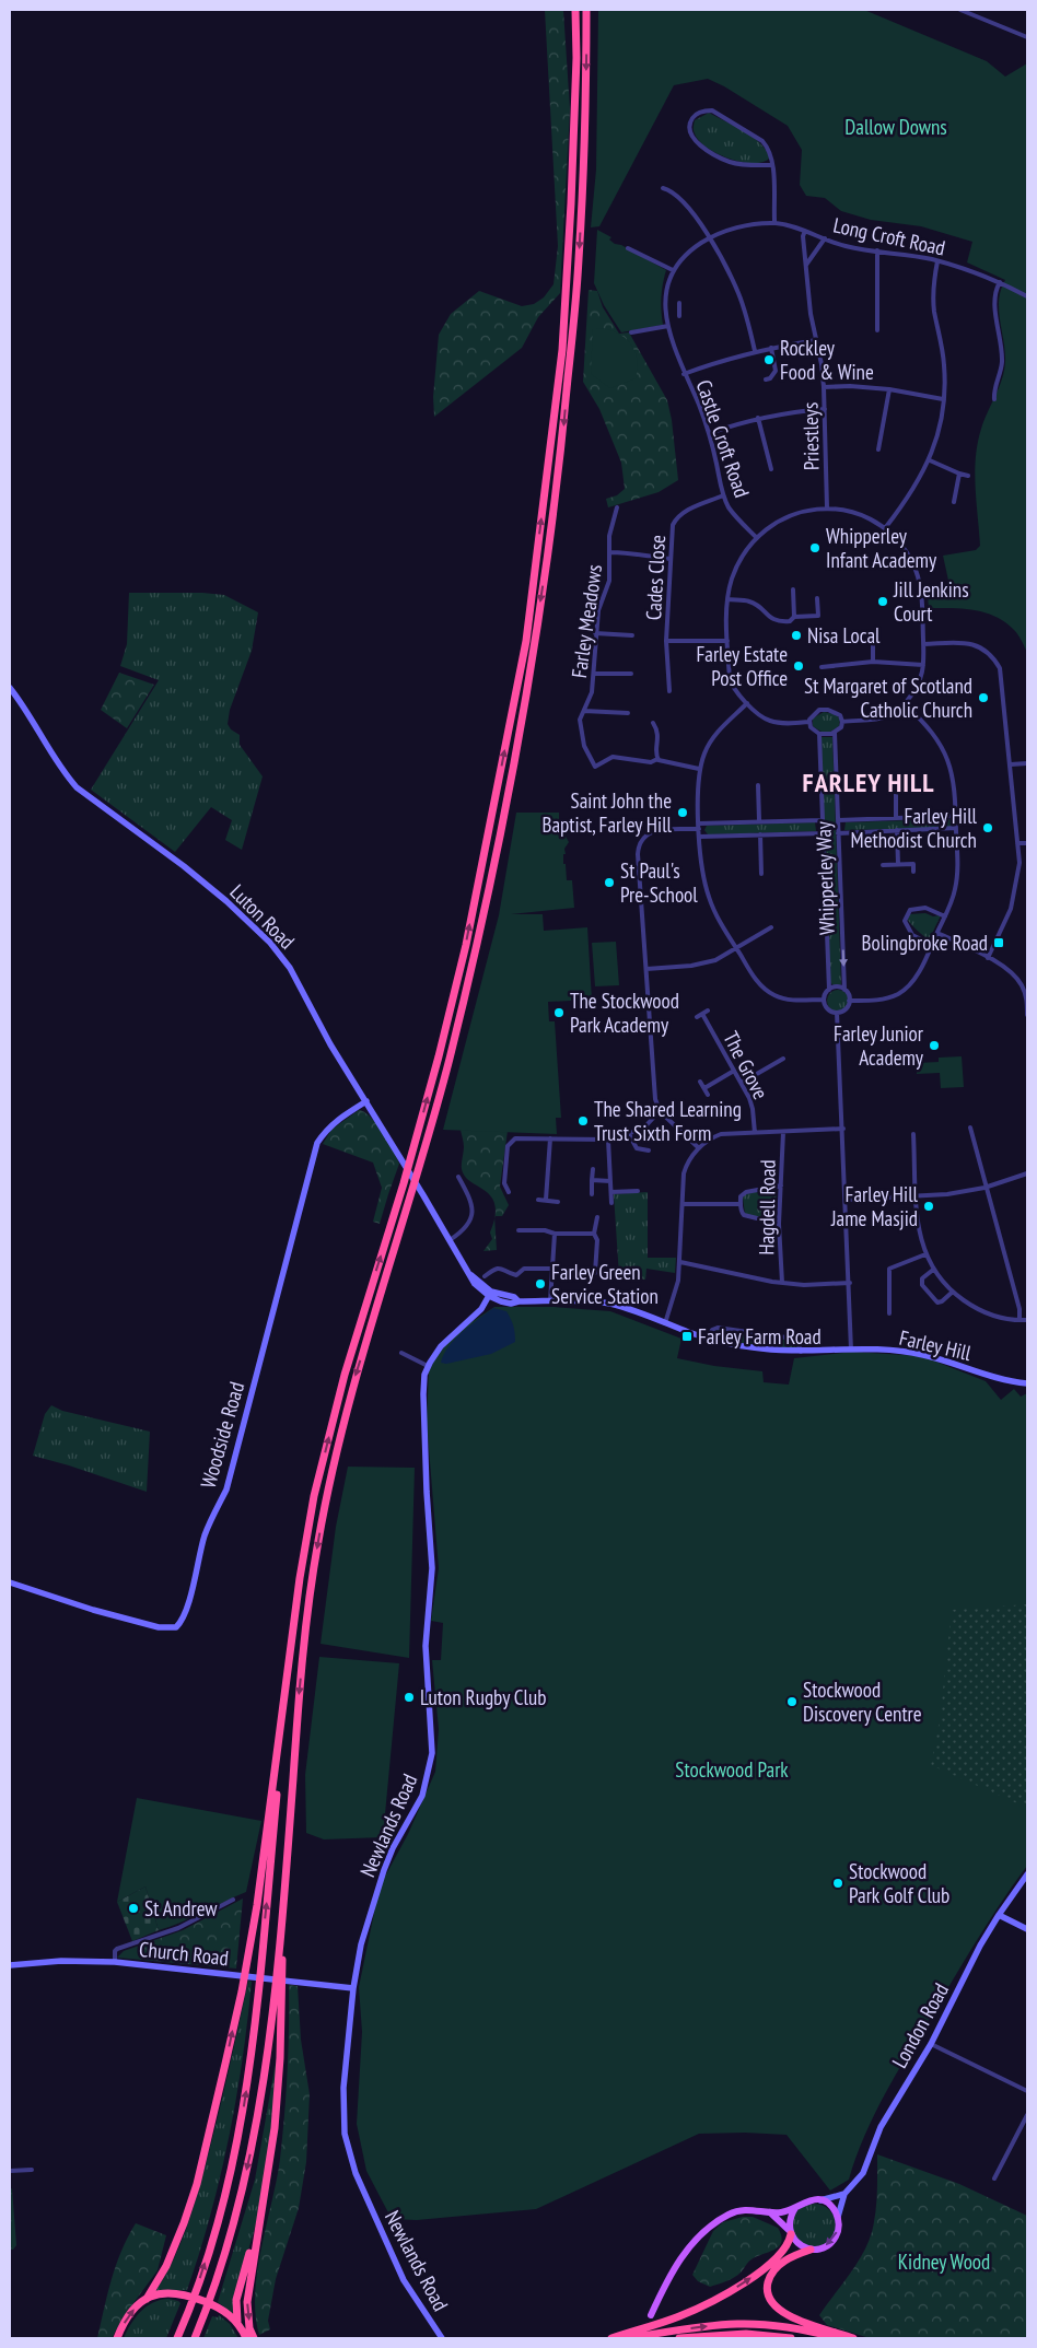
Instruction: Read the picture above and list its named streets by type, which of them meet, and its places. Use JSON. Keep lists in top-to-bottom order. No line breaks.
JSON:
{"streets":{"street":["Long Croft Road","Priestleys","Castle Croft Road","Cades Close","Farley Meadows","Whipperley Way","Luton Road","The Grove","Hagdell Road","Farley Hill","Woodside Road","Newlands Road","Church Road","London Road"]},"crossings":[["Long Croft Road","Priestleys"],["Long Croft Road","Castle Croft Road"],["Castle Croft Road","Cades Close"],["Luton Road","Farley Hill"],["Luton Road","Woodside Road"],["Luton Road","Newlands Road"],["Farley Hill","Newlands Road"],["Newlands Road","Church Road"]],"districts":["FARLEY HILL"],"parks":["Dallow Downs","Stockwood Park","Kidney Wood"],"places":{"other":["Rockley Food & Wine","Whipperley Infant Academy","Jill Jenkins Court","Nisa Local","Farley Estate Post Office","St Margaret of Scotland Catholic Church","Saint John the Baptist, Farley Hill","Farley Hill Methodist Church","St Paul's Pre-School","The Stockwood Park Academy","Farley Junior Academy","The Shared Learning Trust Sixth Form","Farley Hill Jame Masjid","Farley Green Service Station","Luton Rugby Club","Stockwood Discovery Centre","Stockwood Park Golf Club","St Andrew"],"transit":["Bolingbroke Road","Farley Farm Road"]}}
